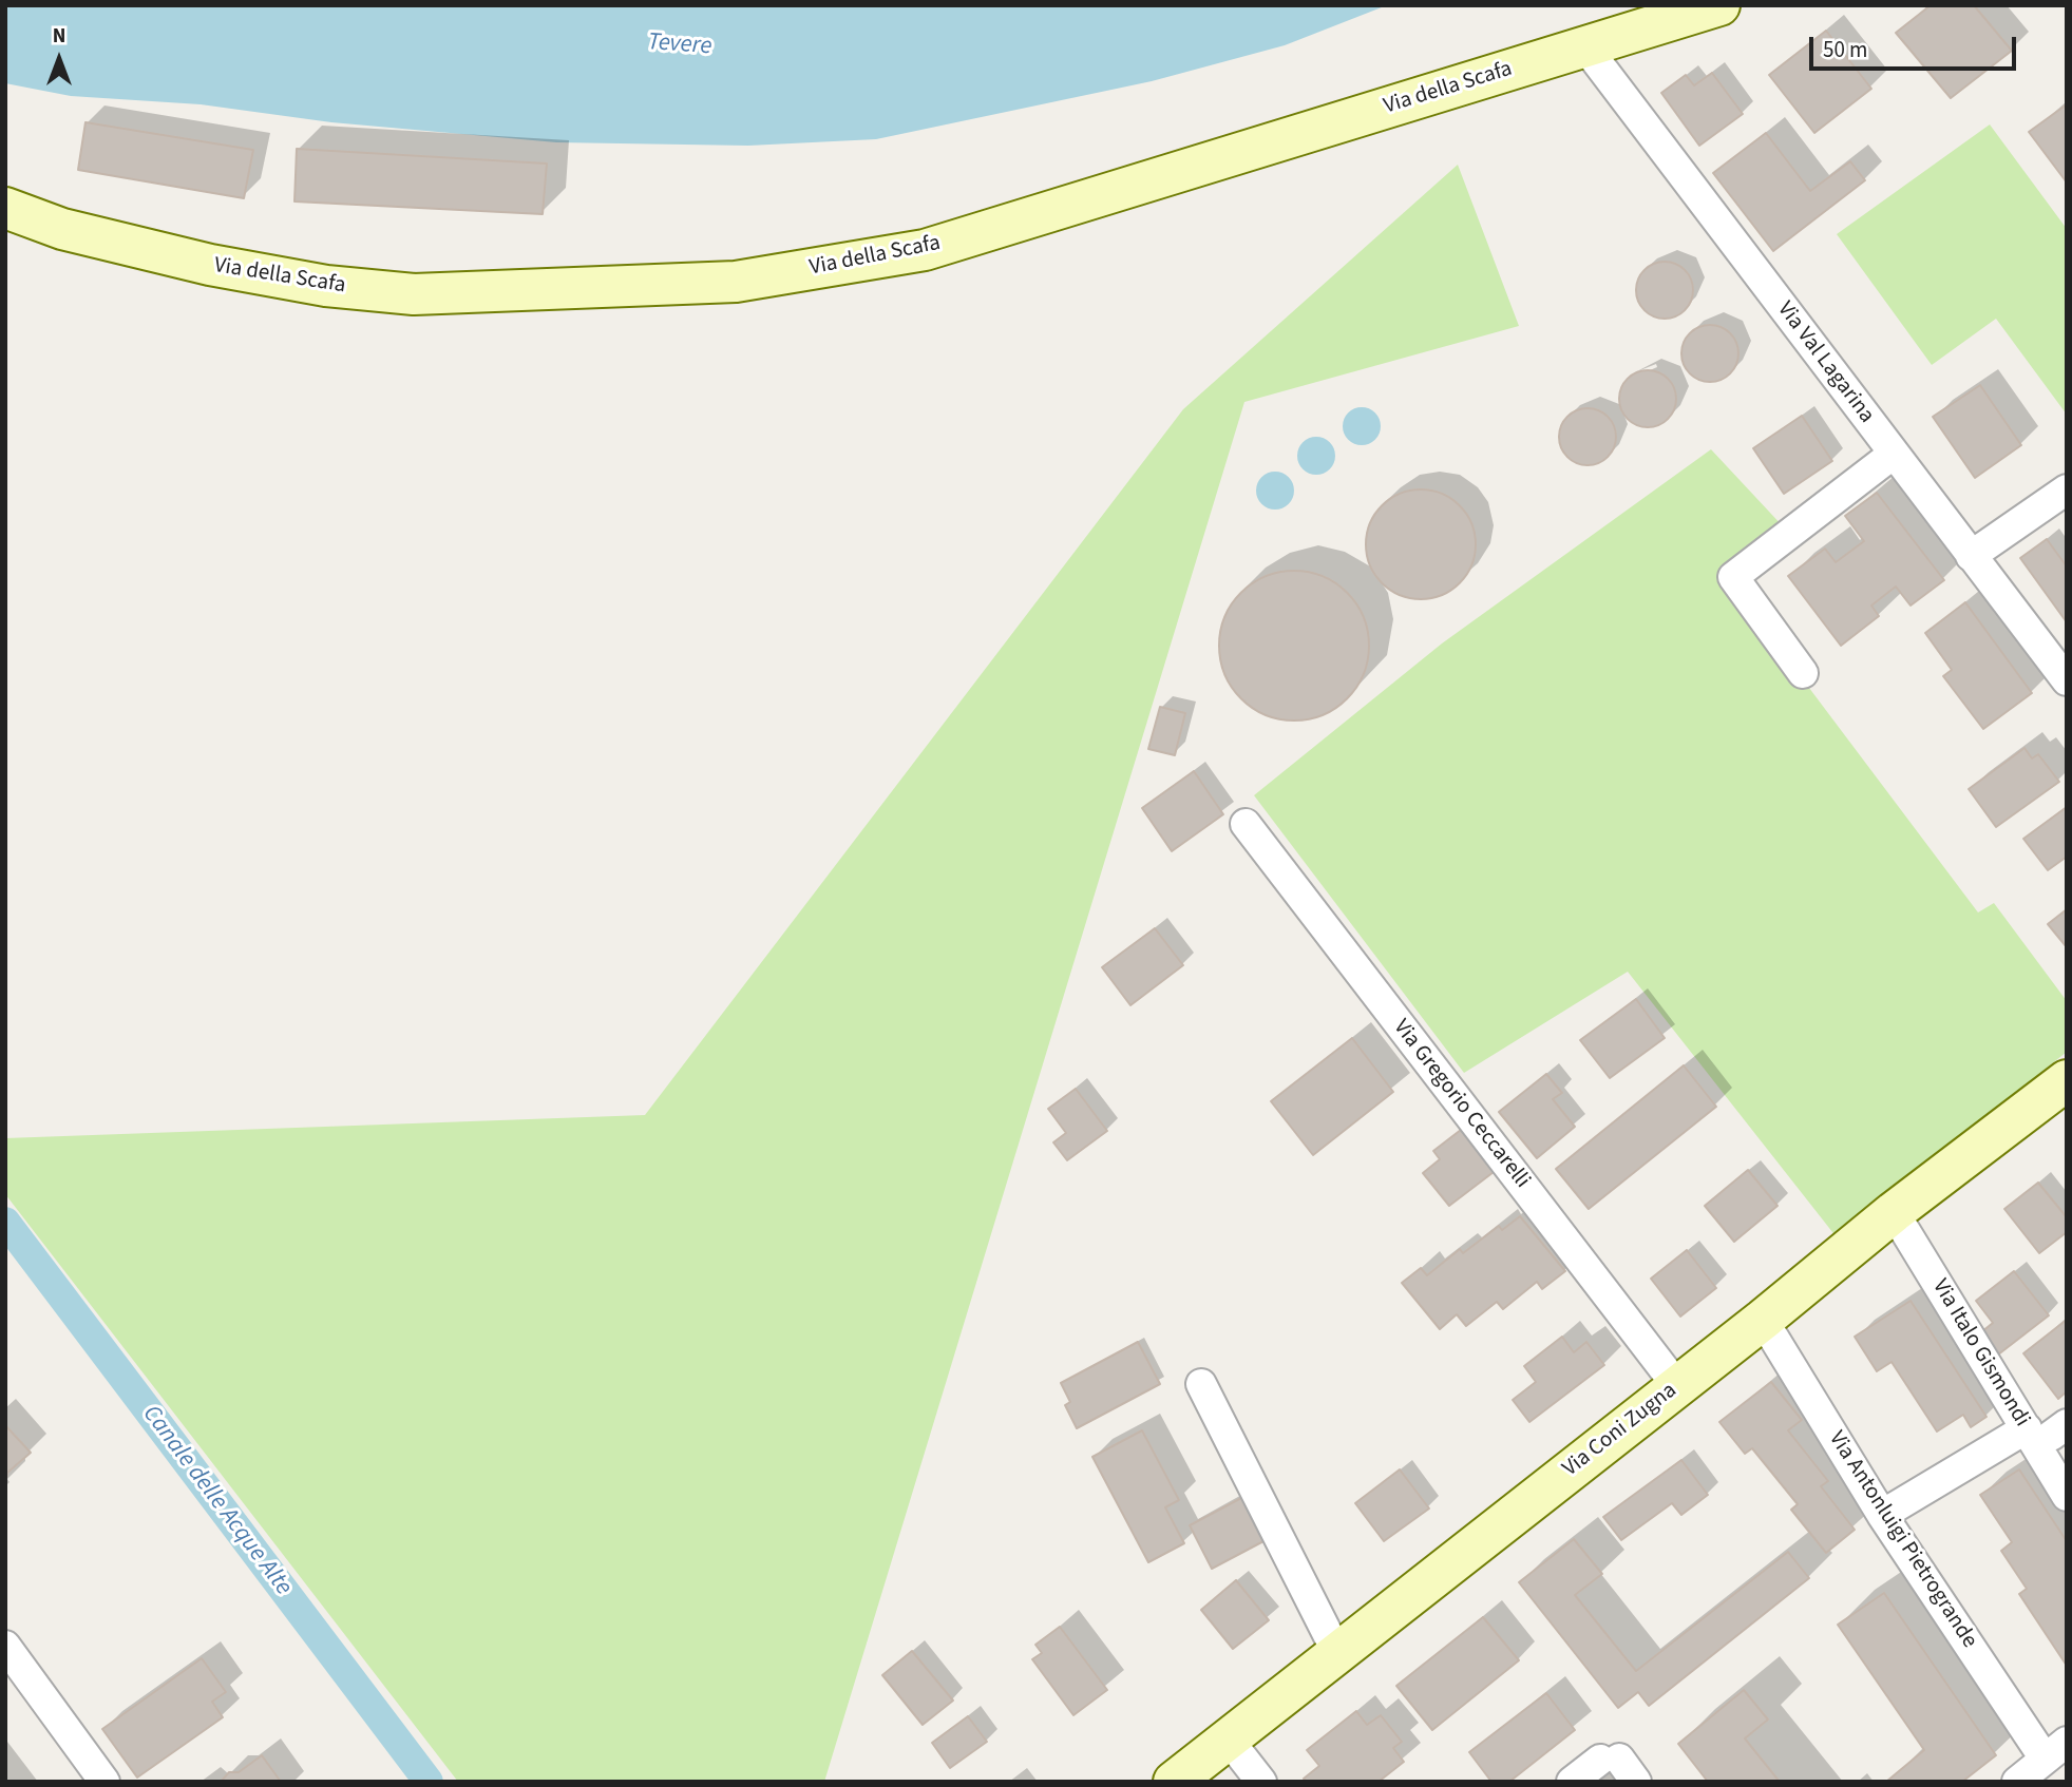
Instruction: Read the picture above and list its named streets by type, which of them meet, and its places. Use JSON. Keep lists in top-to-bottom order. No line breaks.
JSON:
{"streets":{"street":["Via della Scafa","Via Val Lagarina","Via Gregorio Ceccarelli","Via Italo Gismondi","Via Coni Zugna","Via Antonluigi Pietrogrande"]},"crossings":[["Via della Scafa","Via Val Lagarina"],["Via Gregorio Ceccarelli","Via Coni Zugna"],["Via Italo Gismondi","Via Coni Zugna"],["Via Coni Zugna","Via Antonluigi Pietrogrande"]],"water":["Tevere","Canale delle Acque Alte"],"scale_bar":"50 m","north":"top"}
